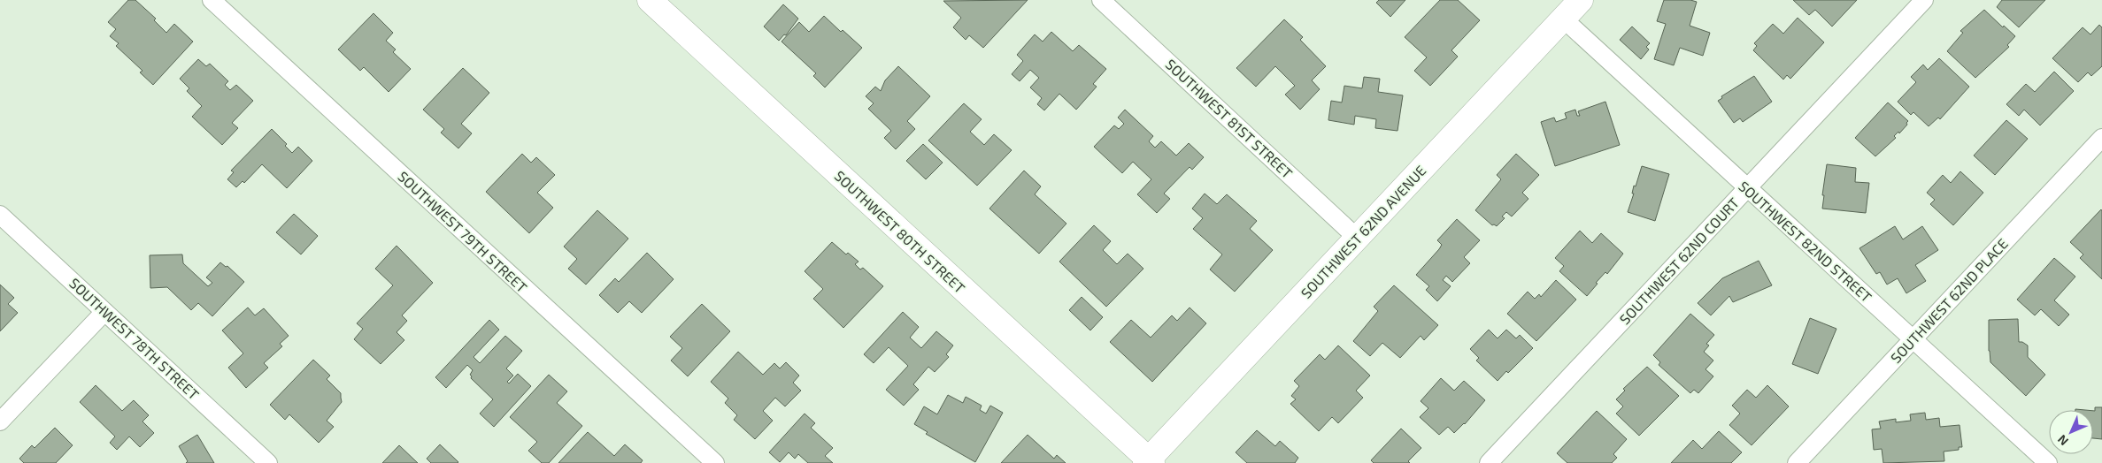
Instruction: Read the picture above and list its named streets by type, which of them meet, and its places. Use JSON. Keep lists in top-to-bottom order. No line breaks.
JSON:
{"streets":{"street":["SOUTHWEST 81ST STREET","SOUTHWEST 79TH STREET","SOUTHWEST 80TH STREET","SOUTHWEST 62ND AVENUE","SOUTHWEST 82ND STREET","SOUTHWEST 62ND COURT","SOUTHWEST 62ND PLACE","SOUTHWEST 78TH STREET"]},"crossings":[["SOUTHWEST 81ST STREET","SOUTHWEST 62ND AVENUE"],["SOUTHWEST 80TH STREET","SOUTHWEST 62ND AVENUE"],["SOUTHWEST 62ND AVENUE","SOUTHWEST 82ND STREET"],["SOUTHWEST 82ND STREET","SOUTHWEST 62ND COURT"],["SOUTHWEST 82ND STREET","SOUTHWEST 62ND PLACE"]],"north":"bottom left"}
